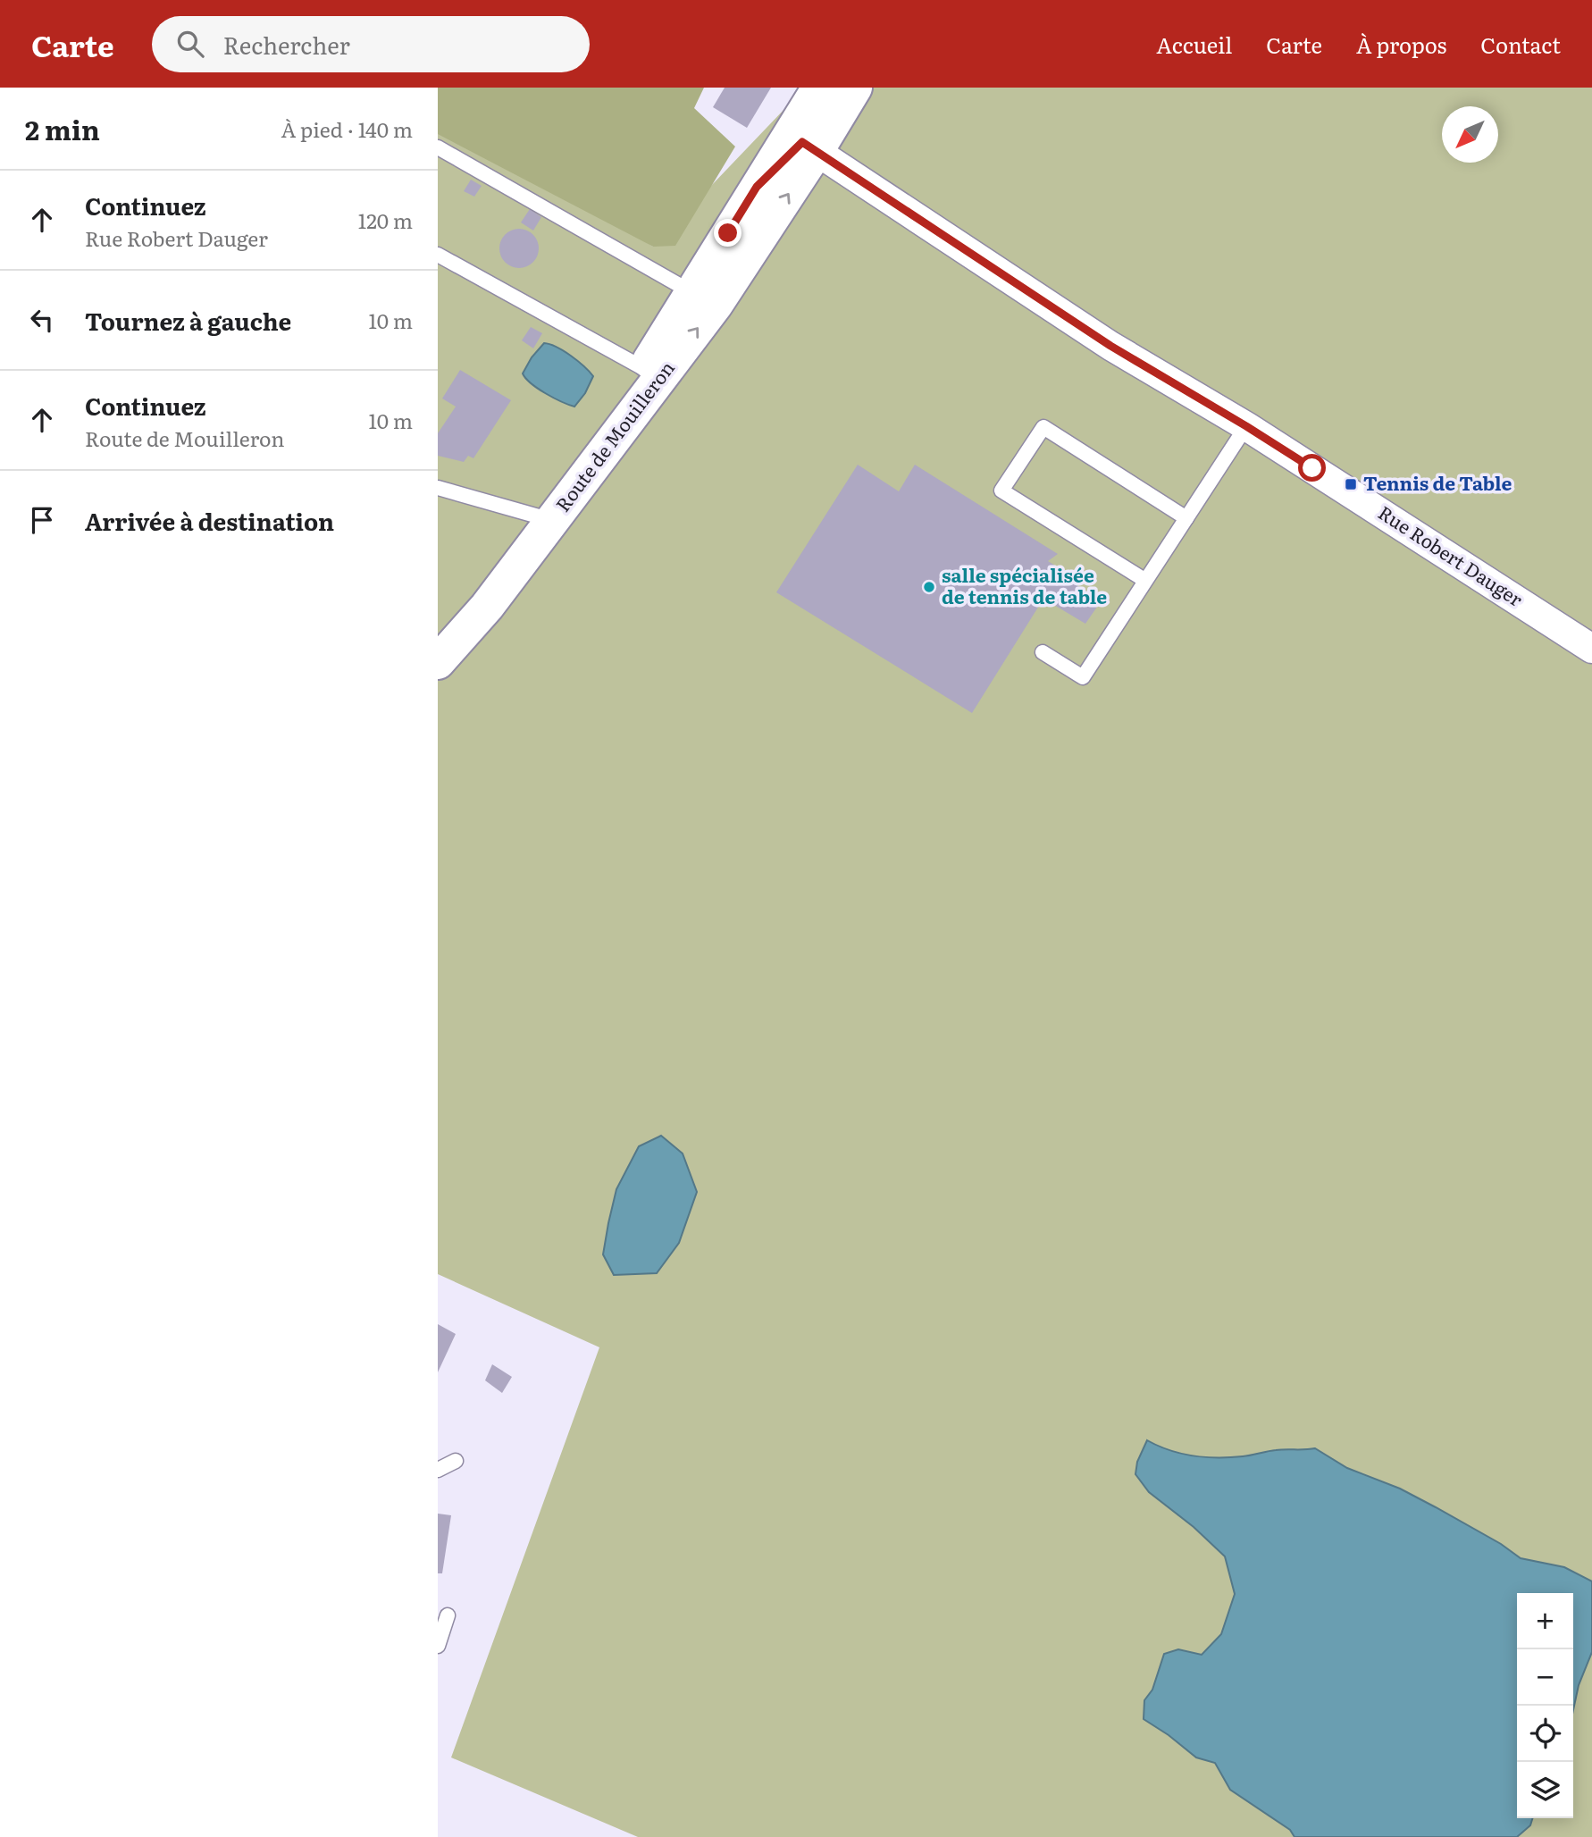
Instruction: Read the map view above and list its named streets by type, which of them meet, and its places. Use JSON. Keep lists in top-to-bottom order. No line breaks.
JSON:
{"streets":{"street":["Route de Mouilleron","Rue Robert Dauger"]},"crossings":[["Route de Mouilleron","Rue Robert Dauger"]],"places":{"transit":["Tennis de Table"],"other":["salle spécialisée de tennis de table"]},"north":"bottom left","page":{"header":"Carte","search":"Rechercher","nav":["Accueil","Carte","À propos","Contact"],"heading":["2 min","À pied · 140 m"],"list":[["Continuez","Rue Robert Dauger","120 m"],["Tournez à gauche","10 m"],["Continuez","Route de Mouilleron","10 m"],"Arrivée à destination"],"map_buttons":["+","−"]}}
